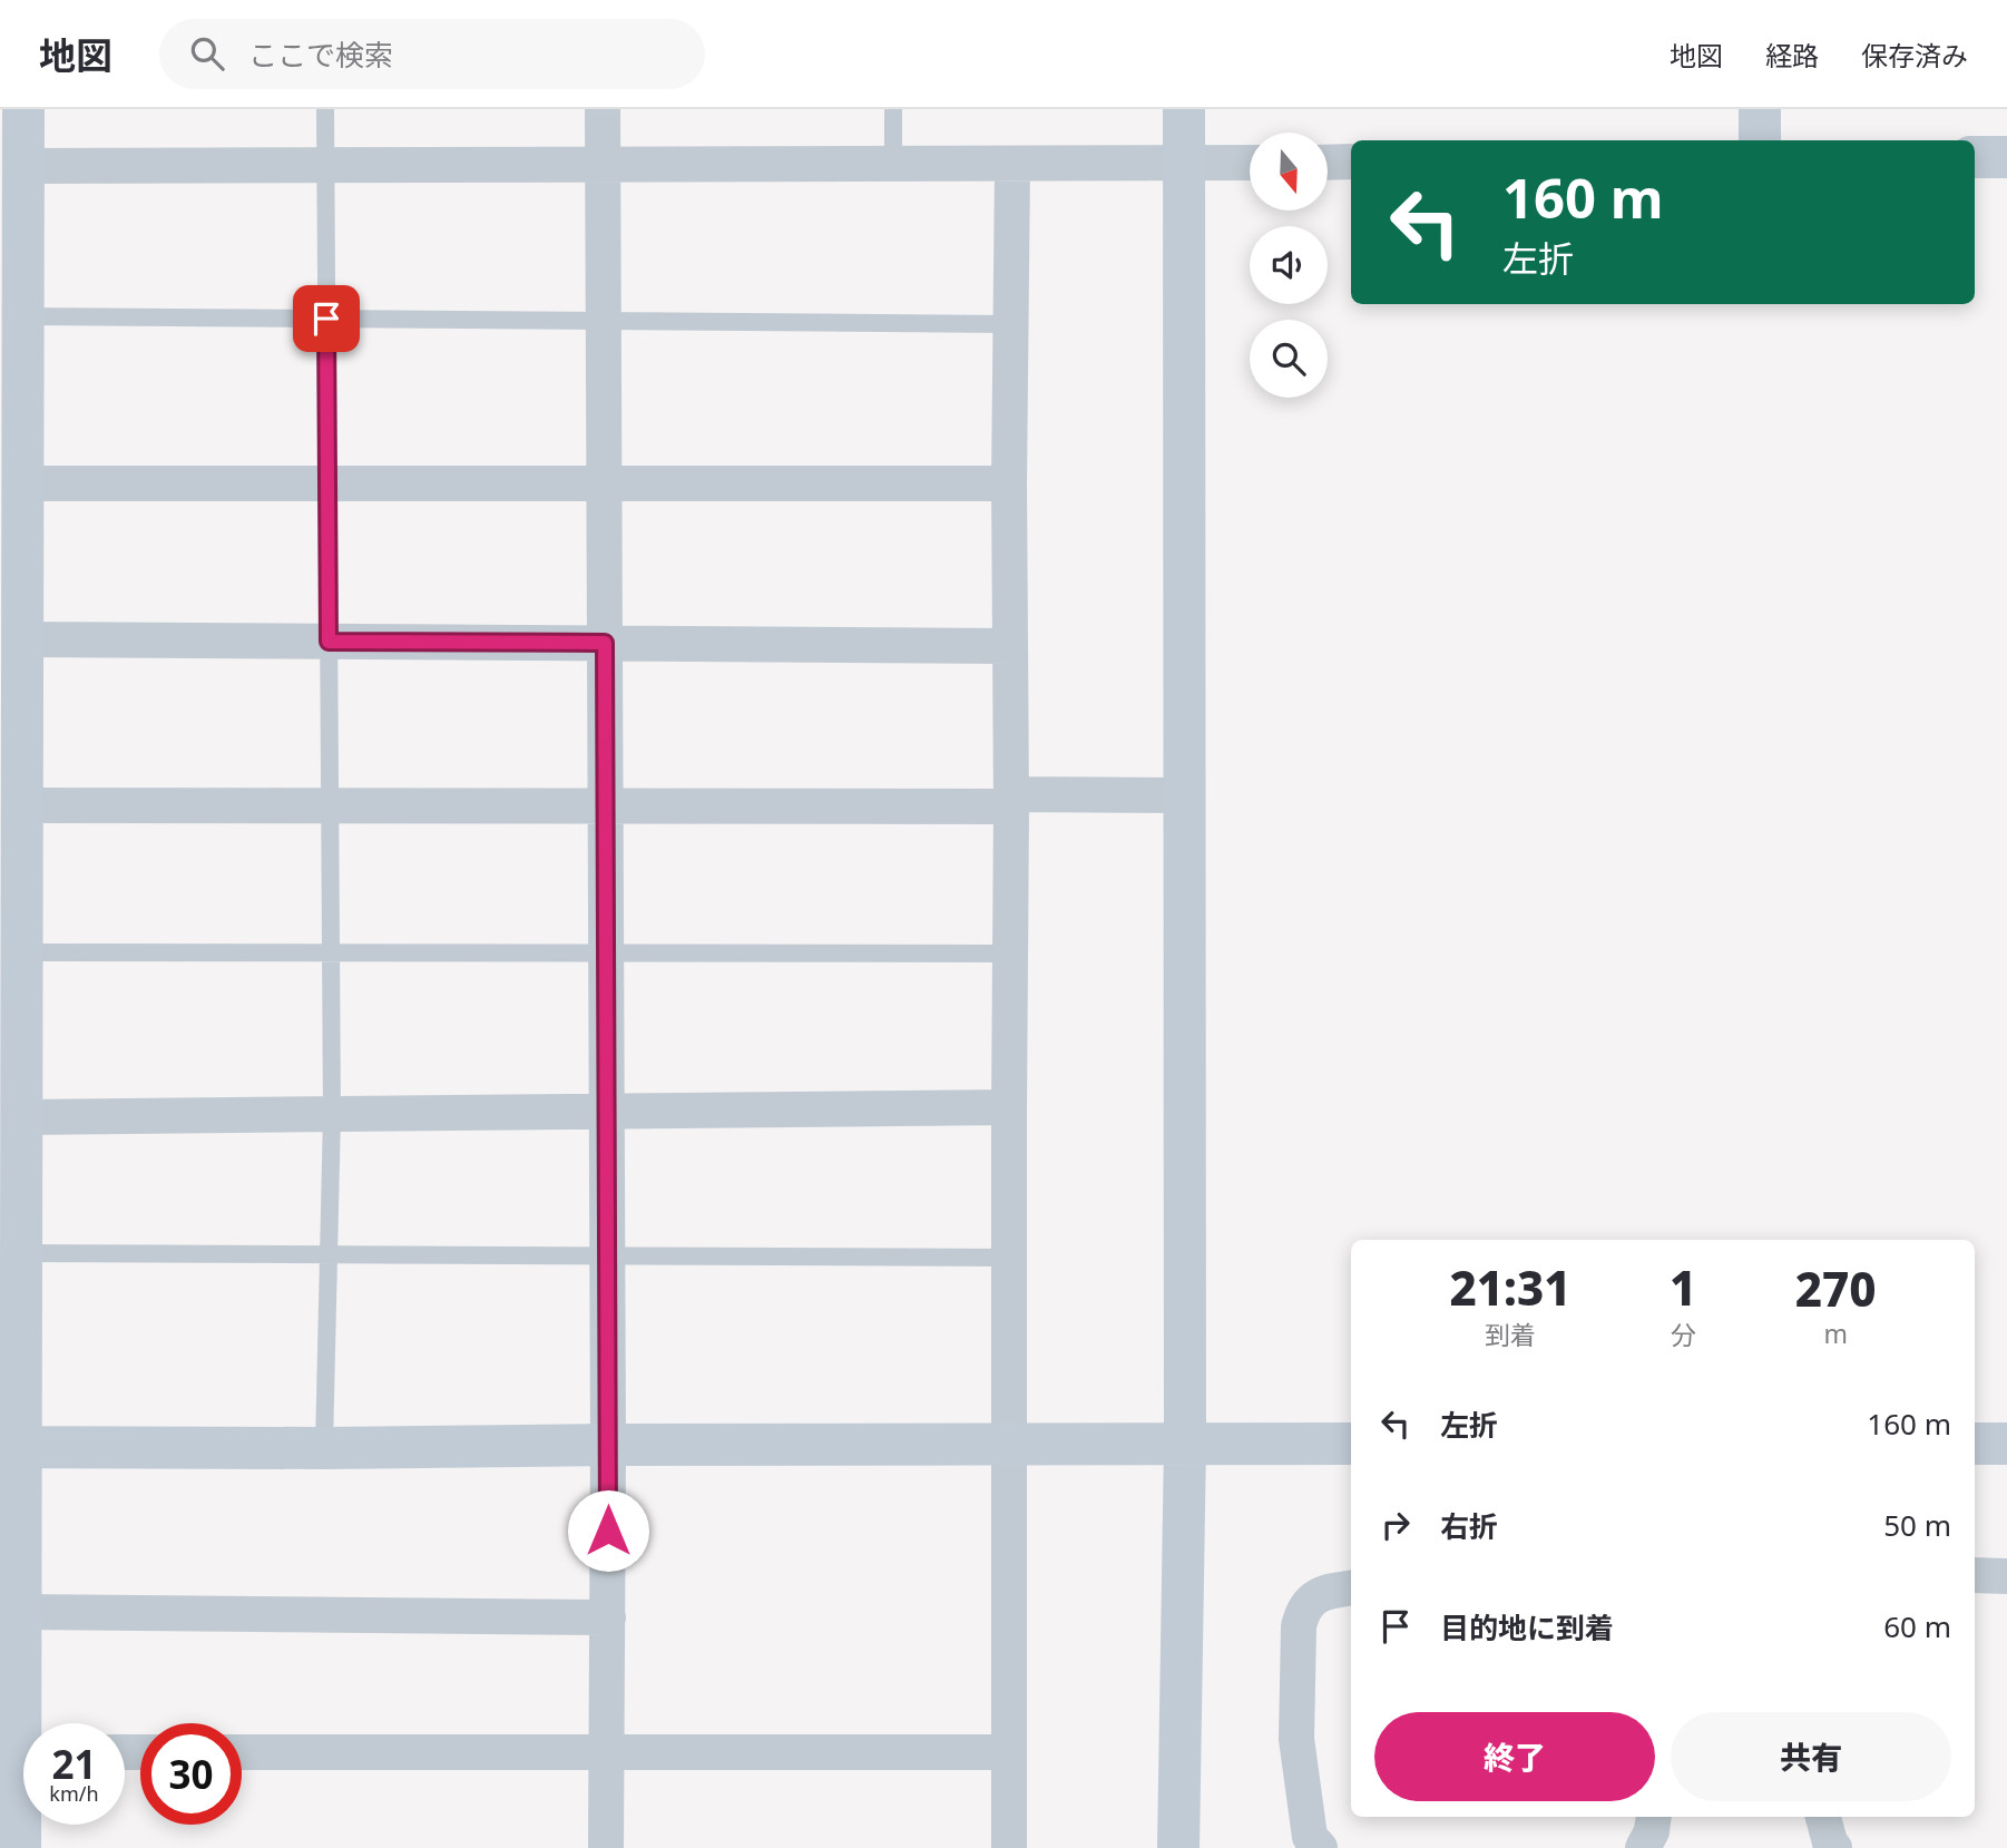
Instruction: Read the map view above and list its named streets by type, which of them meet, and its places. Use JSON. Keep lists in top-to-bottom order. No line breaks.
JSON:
{"north":"bottom","page":{"header":"地図","search":"ここで検索","nav":["地図","経路","保存済み"],"turn":["160 m","左折"],"eta":["21:31","到着","1","分","270","m"],"list":[{"name":"左折","value":"160 m"},{"name":"右折","value":"50 m"},{"name":"目的地に到着","value":"60 m"}],"buttons":["終了","共有"],"speed":"21 km/h","limit":"30"}}
